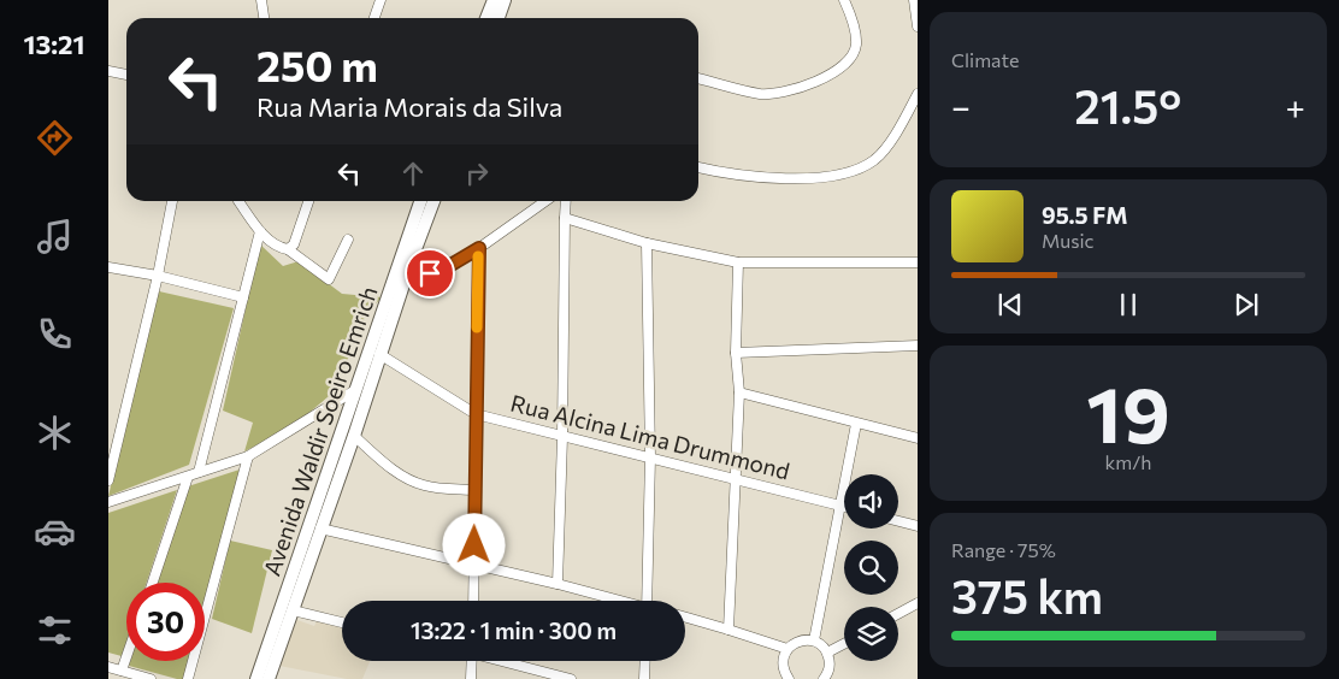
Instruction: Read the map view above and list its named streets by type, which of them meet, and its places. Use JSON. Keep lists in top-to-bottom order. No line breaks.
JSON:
{"streets":{"main road":["Avenida Waldir Soeiro Emrich"],"street":["Rua Alcina Lima Drummond"]},"crossings":[["Avenida Waldir Soeiro Emrich","Rua Alcina Lima Drummond"]],"page":{"tabs":"13:21","tile":["Climate",["19","km/h"],["Range · 75%","375 km"]],"turn":["250 m","Rua Maria Morais da Silva"],"heat":["−","21.5°","+"],"song":["95.5 FM","Music"],"limit":"30","trip":"13:22 · 1 min · 300 m"}}
